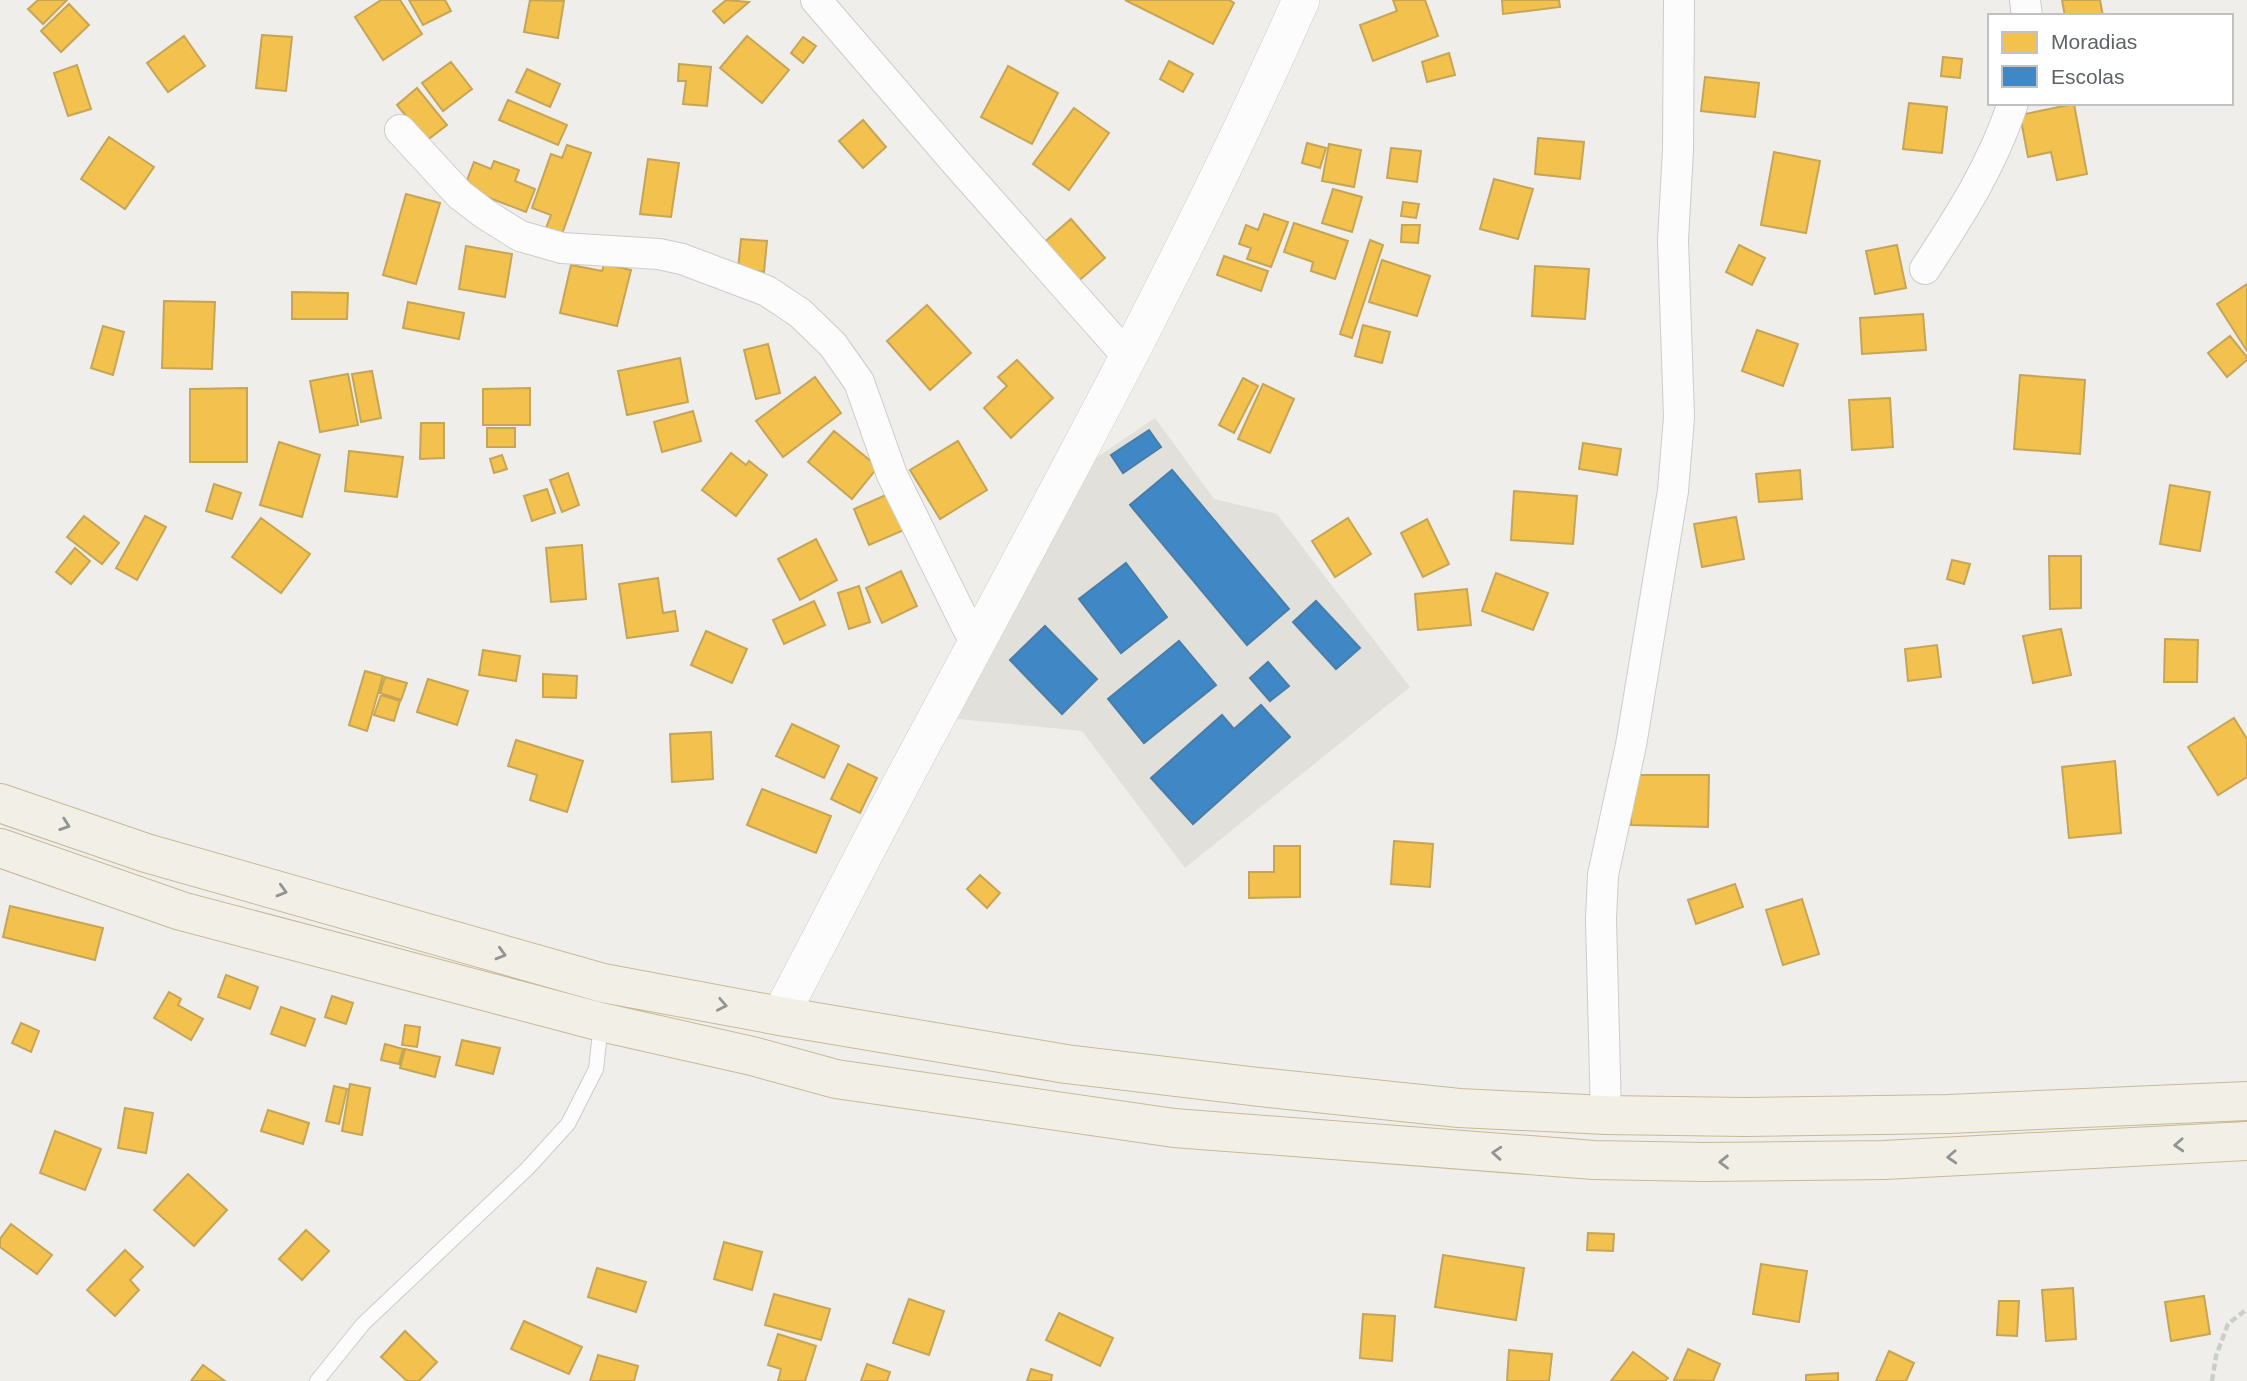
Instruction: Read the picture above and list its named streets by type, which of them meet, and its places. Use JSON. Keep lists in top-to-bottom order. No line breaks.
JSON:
{"legend":["Moradias","Escolas"]}
